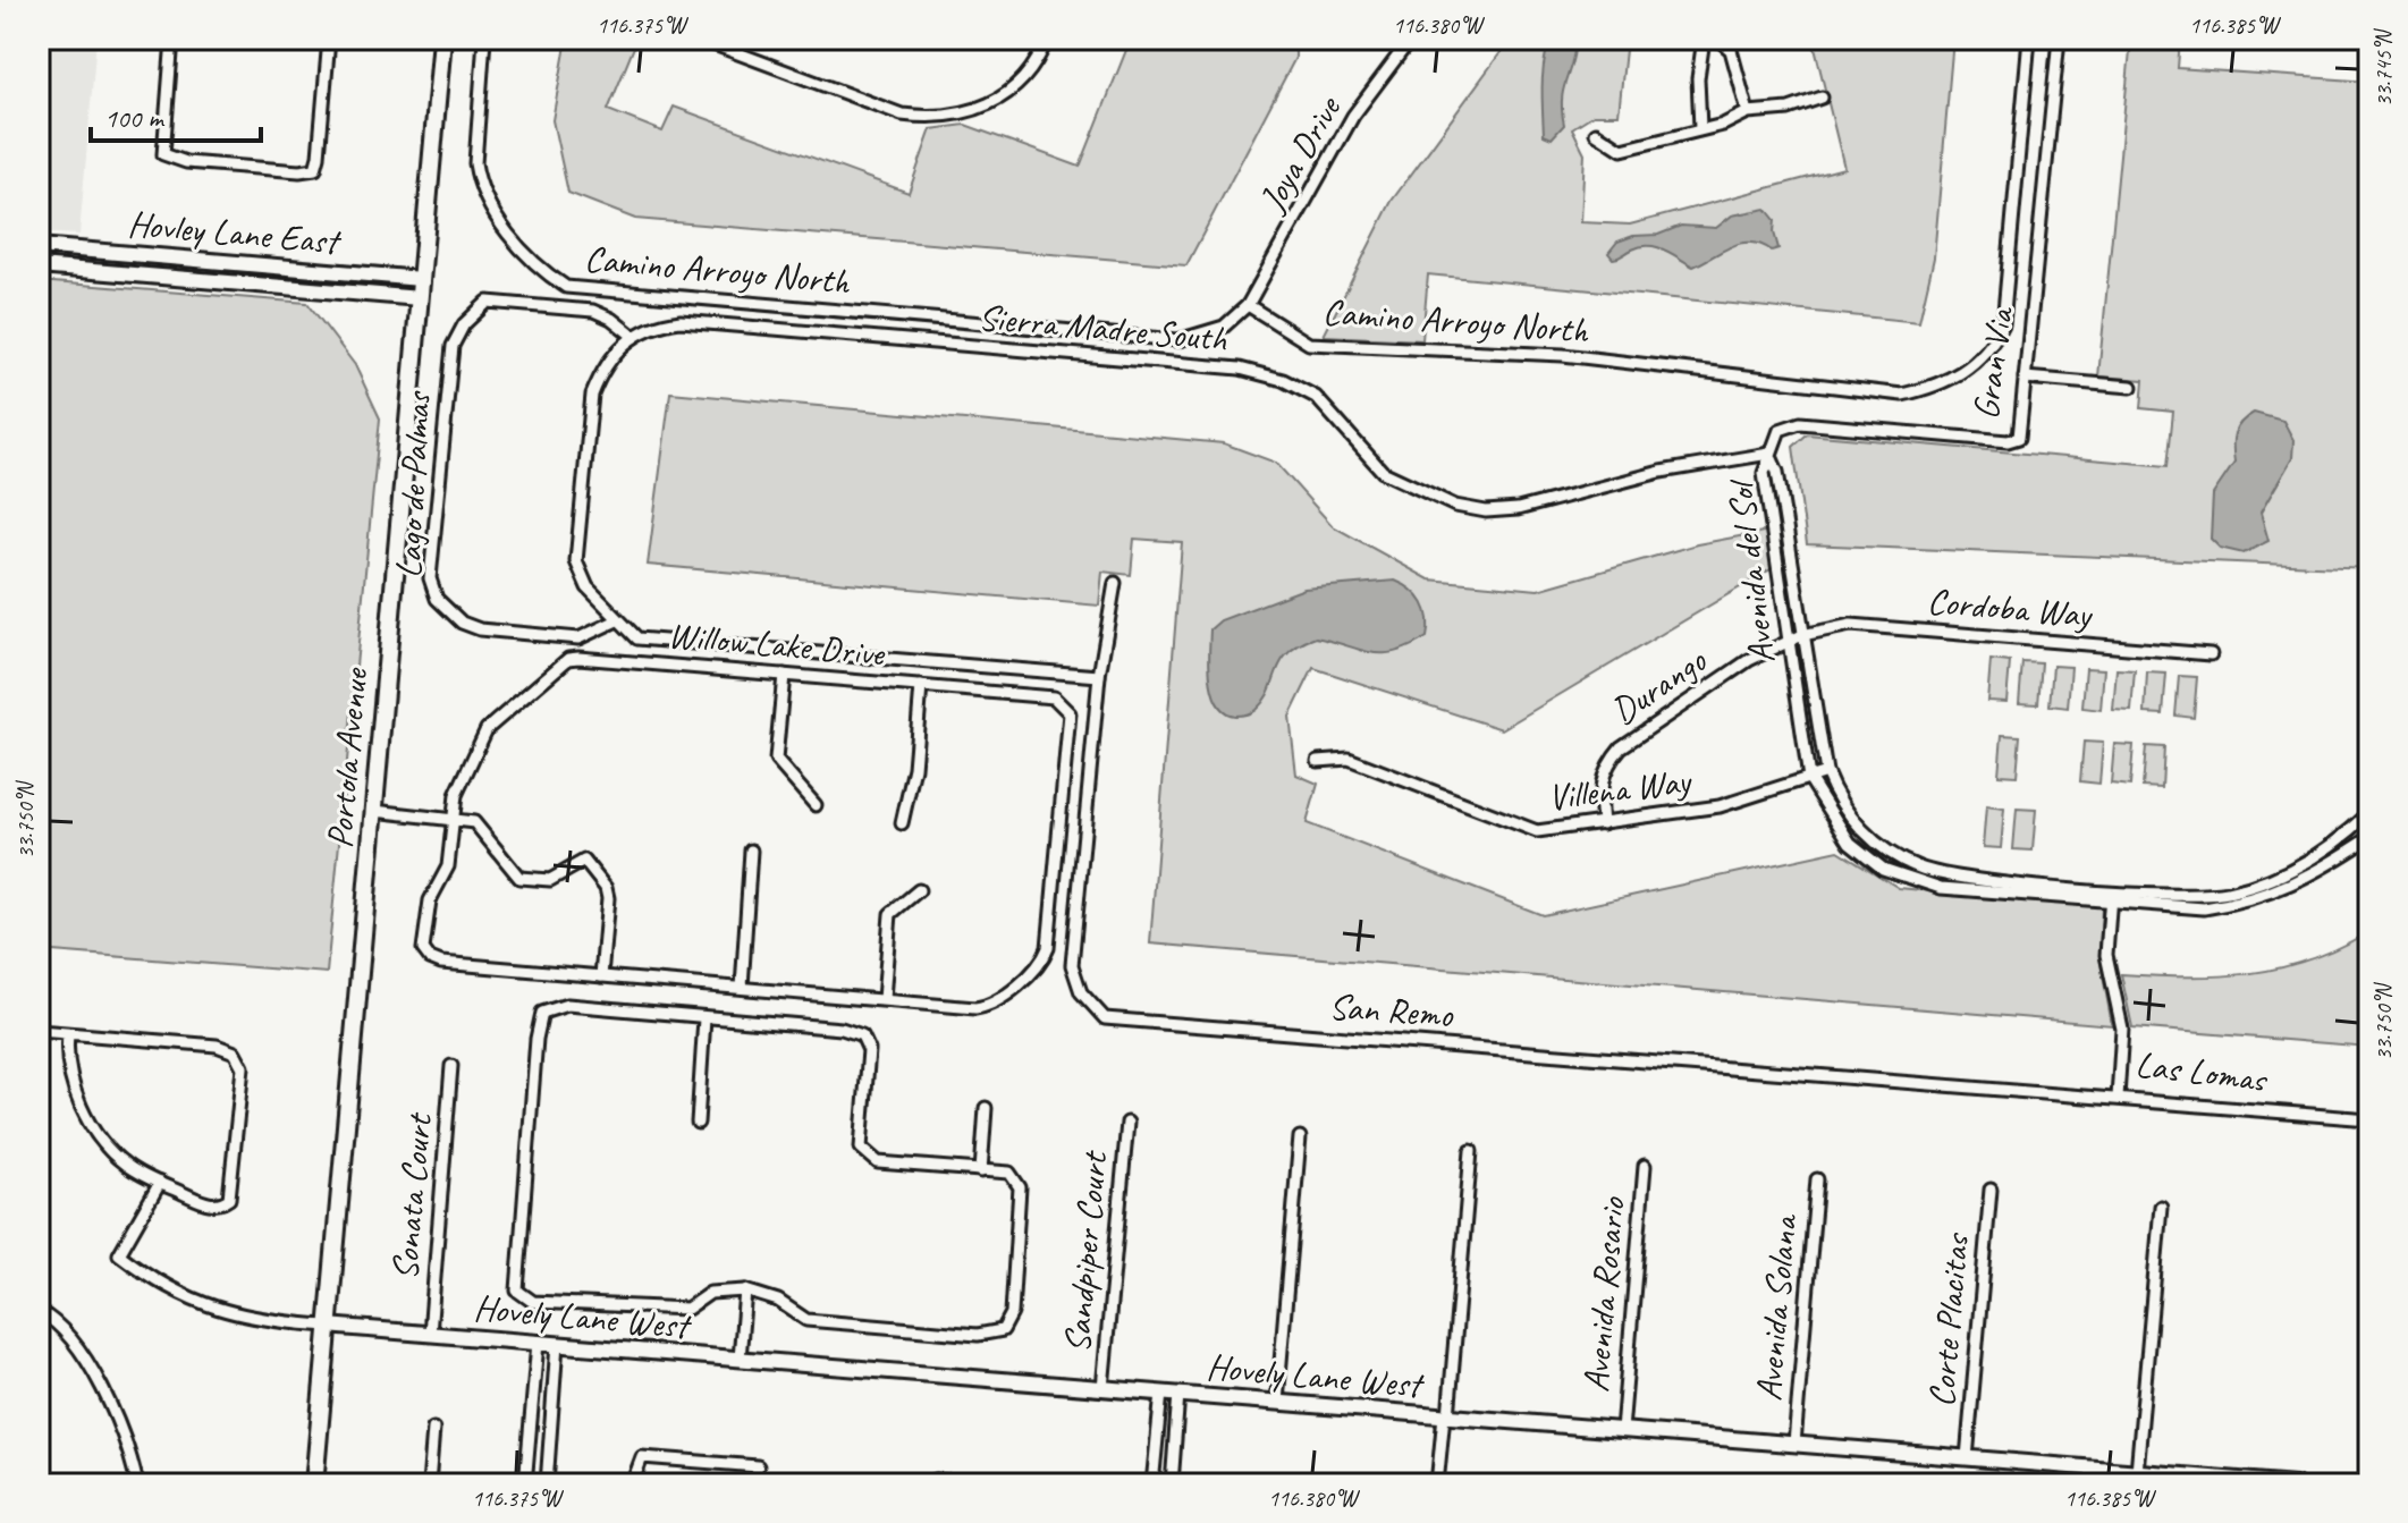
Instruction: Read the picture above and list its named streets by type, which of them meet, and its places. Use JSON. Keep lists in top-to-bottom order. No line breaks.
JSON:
{"streets":{"main road":["Portola Avenue"],"street":["Joya Drive","Hovley Lane East","Camino Arroyo North","Sierra Madre South","Gran Via","Lago de Palmas","Avenida del Sol","Cordoba Way","Willow Lake Drive","Durango","Villena Way","San Remo","Las Lomas","Sonata Court","Sandpiper Court","Avenida Rosario","Avenida Solana","Hovely Lane West","Corte Placitas"]},"crossings":[["Joya Drive","Camino Arroyo North"],["Hovley Lane East","Portola Avenue"],["Sierra Madre South","Gran Via"],["Sierra Madre South","Lago de Palmas"],["Sierra Madre South","Avenida del Sol"],["Gran Via","Avenida del Sol"],["Avenida del Sol","Cordoba Way"],["Avenida del Sol","Durango"],["Avenida del Sol","Villena Way"],["Avenida del Sol","Las Lomas"],["Cordoba Way","Durango"],["Durango","Villena Way"],["Portola Avenue","Hovely Lane West"],["San Remo","Las Lomas"],["Sonata Court","Hovely Lane West"],["Sandpiper Court","Hovely Lane West"],["Avenida Rosario","Hovely Lane West"],["Avenida Solana","Hovely Lane West"],["Hovely Lane West","Corte Placitas"]],"scale_bar":"100 m","coordinates":["116.375°W","116.380°W","116.385°W","33.745°N","33.750°N"]}
